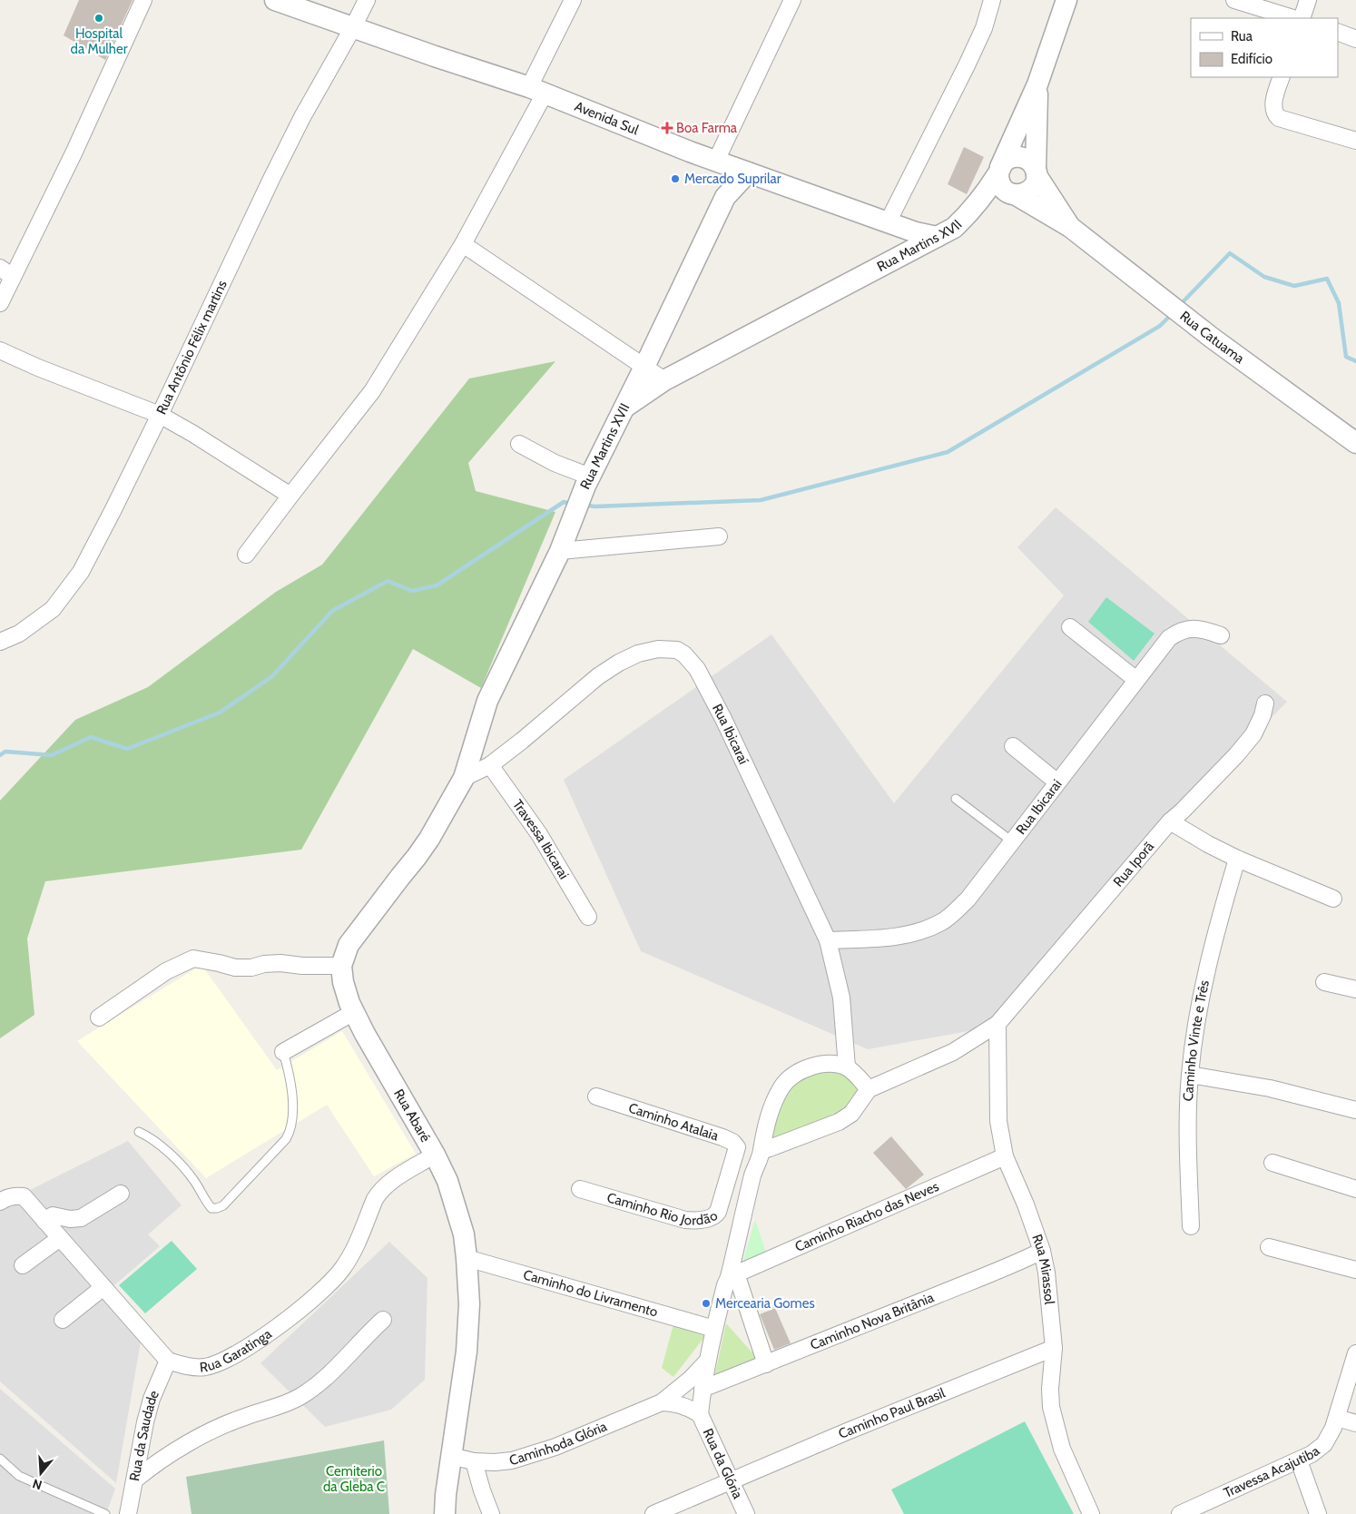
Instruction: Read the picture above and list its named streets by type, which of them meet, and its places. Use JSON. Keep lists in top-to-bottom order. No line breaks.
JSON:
{"streets":{"street":["Avenida Sul","Rua Martins XVII","Rua Catuama","Rua Antônio Félix martins","Rua Ibicaraí","Rua Ibicarai","Travessa Ibicarai","Rua Iporã","Caminho Vinte e Três","Rua Abaré","Caminho Atalaia","Caminho Rio Jordão","Caminho Riacho das Neves","Rua Mirassol","Caminho do Livramento","Caminho Nova Britânia","Rua Garatinga","Caminho Paul Brasil","Rua da Saudade","Caminhoda Glória","Rua da Glória","Travessa Acajutiba"]},"crossings":[["Avenida Sul","Rua Martins XVII"],["Avenida Sul","Rua Antônio Félix martins"],["Rua Martins XVII","Rua Catuama"],["Rua Martins XVII","Rua Ibicaraí"],["Rua Martins XVII","Rua Abaré"],["Rua Ibicaraí","Rua Ibicarai"],["Rua Ibicaraí","Travessa Ibicarai"],["Rua Ibicaraí","Rua Abaré"],["Rua Iporã","Rua Mirassol"],["Rua Abaré","Caminho do Livramento"],["Rua Abaré","Rua Garatinga"],["Rua Abaré","Caminhoda Glória"],["Caminho Atalaia","Caminho Rio Jordão"],["Caminho Riacho das Neves","Rua Mirassol"],["Rua Mirassol","Caminho Nova Britânia"],["Rua Mirassol","Caminho Paul Brasil"],["Rua Garatinga","Rua da Saudade"],["Caminho Paul Brasil","Rua da Glória"]],"parks":["Cemiterio da Gleba C"],"places":{"other":["Hospital da Mulher","Mercado Suprilar","Mercearia Gomes"],"health":["Boa Farma"]},"legend":["Rua","Edifício"],"north":"bottom"}
